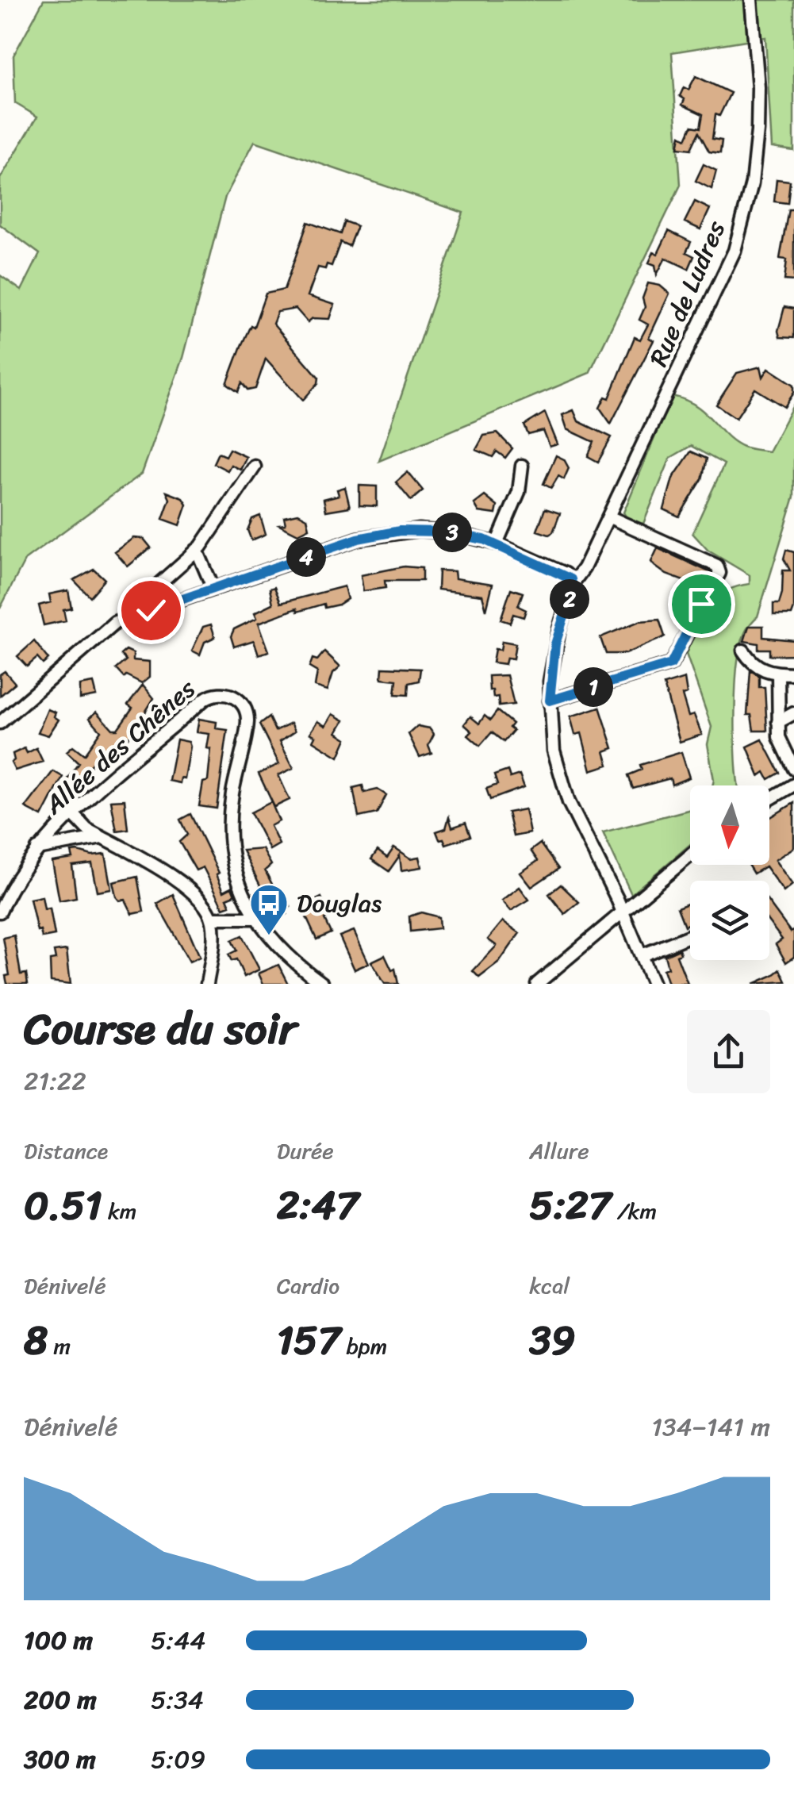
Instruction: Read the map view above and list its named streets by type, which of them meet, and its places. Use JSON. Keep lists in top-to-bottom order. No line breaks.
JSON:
{"streets":{"street":["Rue de Ludres","Allée des Chênes"]},"places":{"bus stop":["Douglas"]},"north":"bottom","page":{"pins":["3","4","2","1"],"heading":["Course du soir","21:22"],"stats":[["Distance","0.51 km"],["Durée","2:47"],["Allure","5:27 /km"],["Dénivelé","8 m"],["Cardio","157 bpm"],["kcal","39"]],"chart":["Dénivelé","134–141 m"],"list":[{"name":"100 m","note":"5:44"},{"name":"200 m","note":"5:34"},{"name":"300 m","note":"5:09"}]}}
